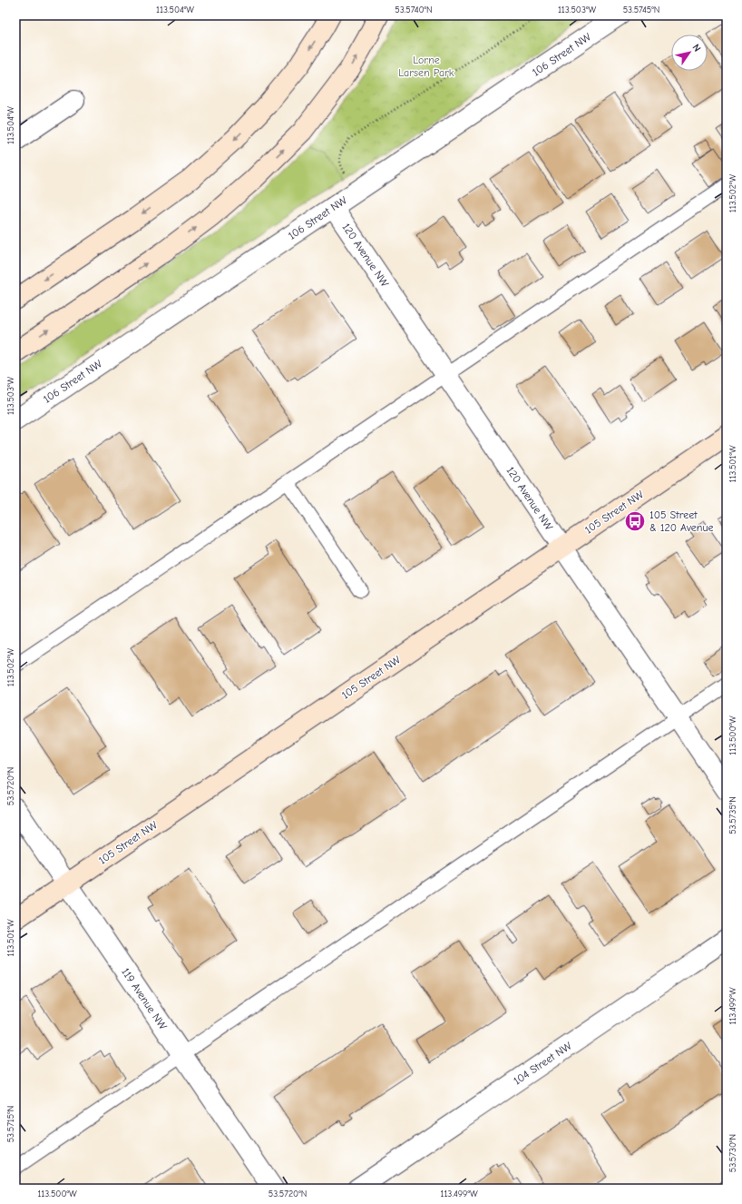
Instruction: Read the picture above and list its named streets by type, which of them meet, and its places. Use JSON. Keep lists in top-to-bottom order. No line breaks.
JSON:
{"streets":{"main road":["105 Street NW"],"street":["106 Street NW","120 Avenue NW","119 Avenue NW","104 Street NW"]},"crossings":[["106 Street NW","120 Avenue NW"],["120 Avenue NW","105 Street NW"],["105 Street NW","119 Avenue NW"]],"parks":["Lorne Larsen Park"],"places":{"bus stop":["105 Street & 120 Avenue"]},"north":"top right","coordinates":["113.504°W","53.5740°N","113.503°W","53.5745°N","113.502°W","113.501°W","113.500°W","53.5720°N","53.5735°N","113.499°W","53.5715°N","53.5730°N"]}
